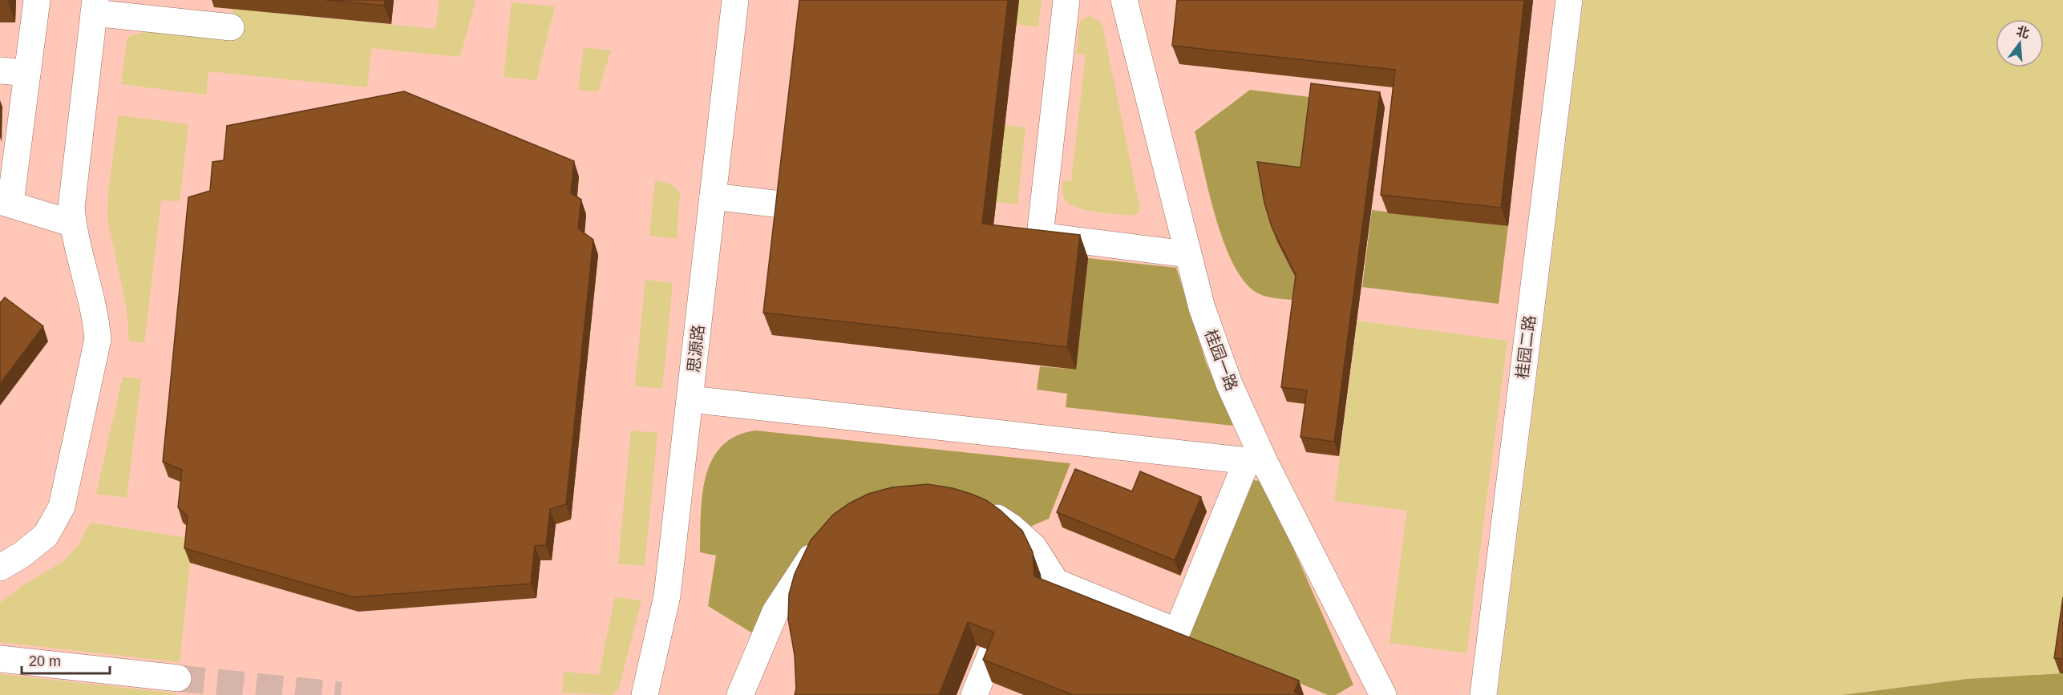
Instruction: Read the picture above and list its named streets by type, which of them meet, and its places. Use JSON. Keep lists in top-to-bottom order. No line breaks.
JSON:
{"streets":{"street":["桂园二路","思源路","桂园一路"]},"scale_bar":"20 m","north":"top"}
